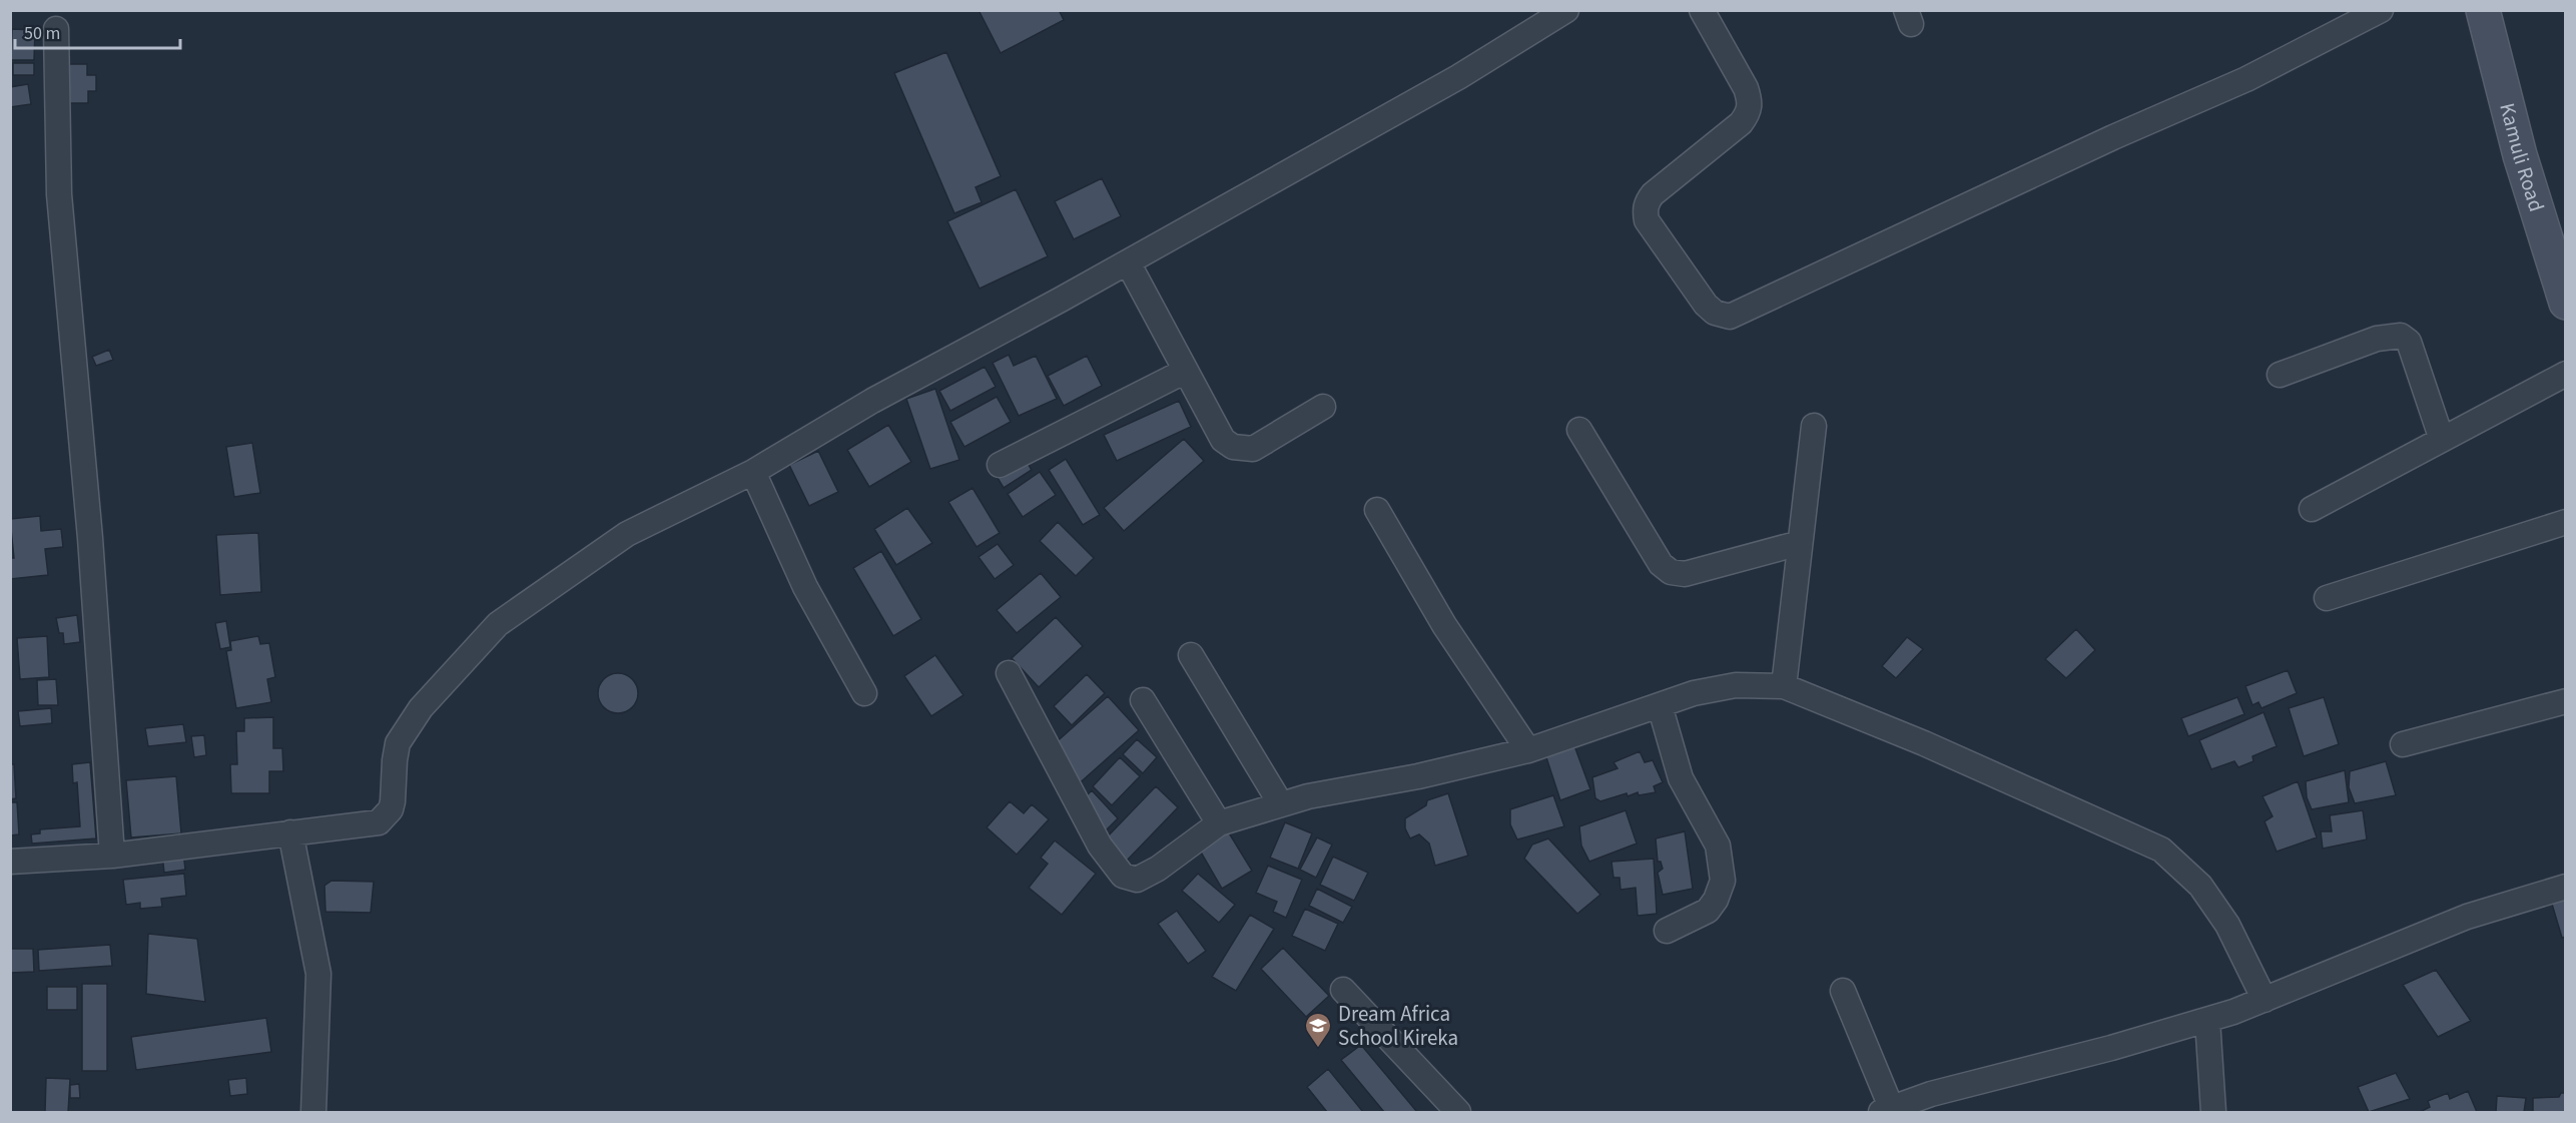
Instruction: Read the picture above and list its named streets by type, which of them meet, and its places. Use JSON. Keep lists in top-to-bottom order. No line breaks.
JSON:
{"streets":{"street":["Kamuli Road"]},"places":{"school or university":["Dream Africa School Kireka"]},"scale_bar":"50 m"}
